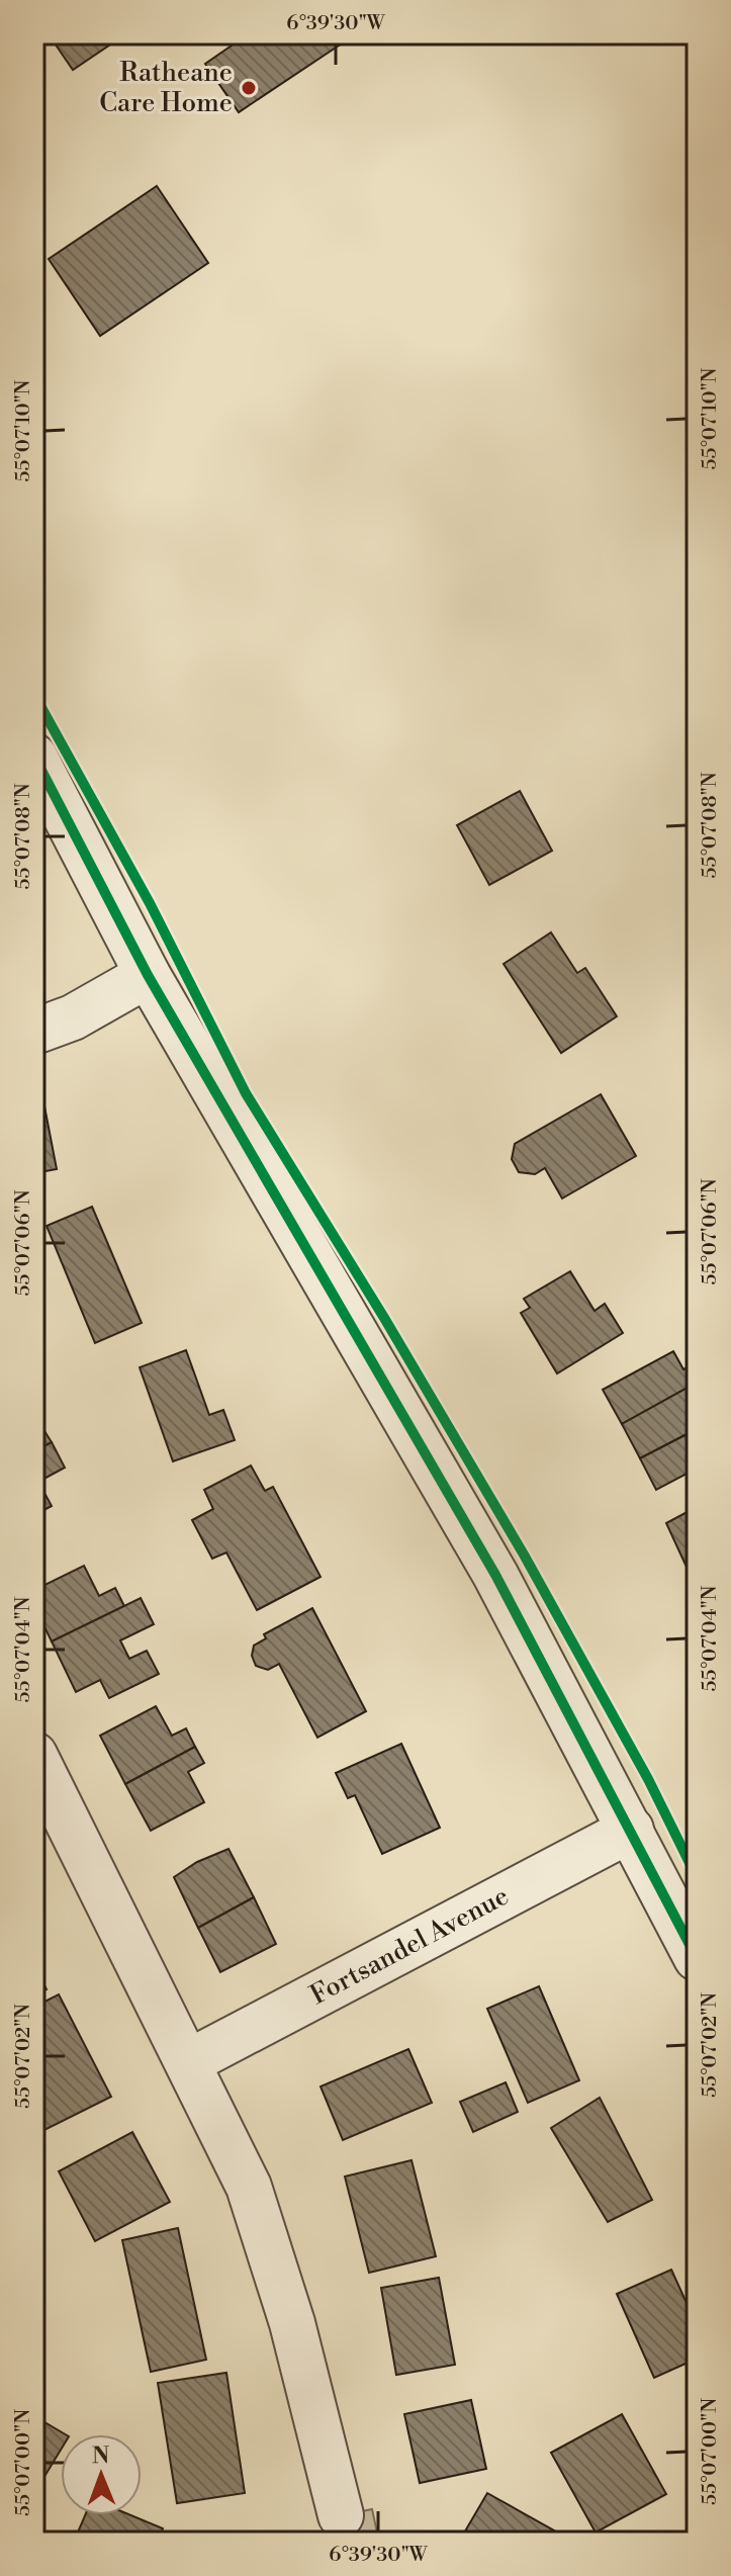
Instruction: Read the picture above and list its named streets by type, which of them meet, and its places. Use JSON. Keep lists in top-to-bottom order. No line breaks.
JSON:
{"streets":{"street":["Fortsandel Avenue"]},"places":["Ratheane Care Home"],"north":"top","coordinates":["6°39'30\"W","55°07'10\"N","55°07'08\"N","55°07'06\"N","55°07'04\"N","55°07'02\"N","55°07'00\"N"]}
